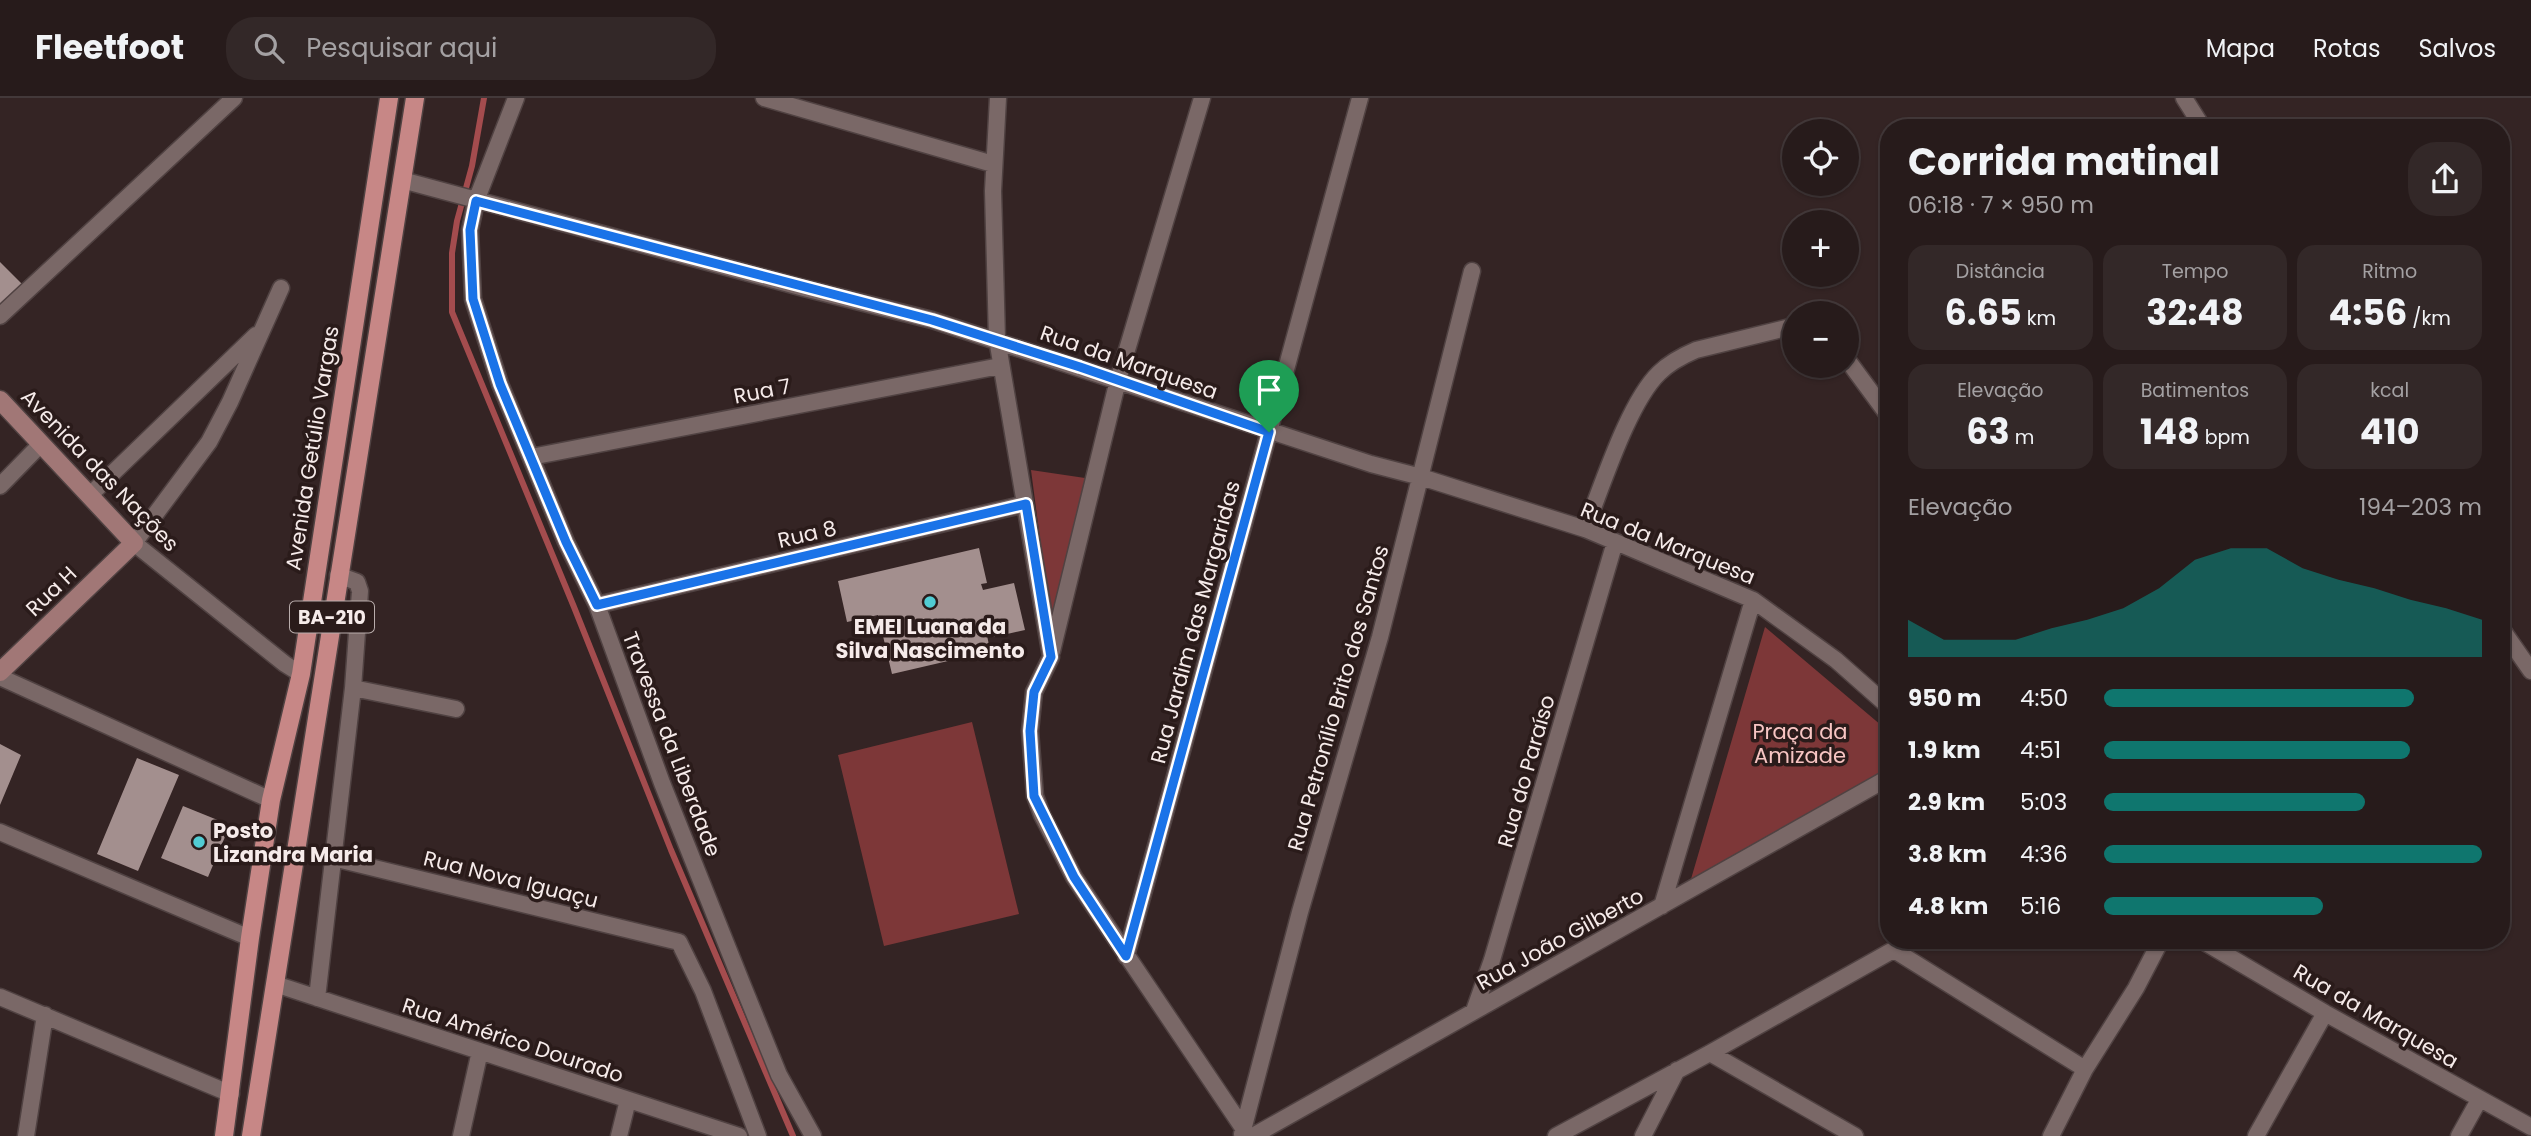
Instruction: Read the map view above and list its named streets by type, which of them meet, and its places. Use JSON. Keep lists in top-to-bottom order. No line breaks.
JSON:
{"streets":{"main road":["Avenida Getúlio Vargas","BA-210"],"street":["Rua da Marquesa","Rua 7","Avenida das Nações","Rua 8","Rua H","Rua Jardim das Margaridas","Rua Petronílio Brito dos Santos","Travessa da Liberdade","Rua do Paraíso","Rua Nova Iguaçu","Rua João Gilberto","Rua Américo Dourado"]},"crossings":[["Rua da Marquesa","BA-210"],["Rua da Marquesa","Rua Jardim das Margaridas"],["Rua da Marquesa","Rua Petronílio Brito dos Santos"],["Rua da Marquesa","Travessa da Liberdade"],["Rua da Marquesa","Rua do Paraíso"],["Rua 7","Travessa da Liberdade"],["Avenida Getúlio Vargas","Avenida das Nações"],["Avenida das Nações","Rua H"],["Rua 8","Travessa da Liberdade"],["BA-210","Rua Américo Dourado"],["Rua Petronílio Brito dos Santos","Rua João Gilberto"],["Rua do Paraíso","Rua João Gilberto"]],"parks":["Praça da Amizade"],"places":["EMEI Luana da Silva Nascimento","Posto Lizandra Maria"],"page":{"header":"Fleetfoot","search":"Pesquisar aqui","nav":["Mapa","Rotas","Salvos"],"map_buttons":["+","−"],"heading":["Corrida matinal","06:18 · 7 × 950 m"],"stats":[["Distância","6.65 km"],["Tempo","32:48"],["Ritmo","4:56 /km"],["Elevação","63 m"],["Batimentos","148 bpm"],["kcal","410"]],"chart":["Elevação","194–203 m"],"list":[{"name":"950 m","note":"4:50"},{"name":"1.9 km","note":"4:51"},{"name":"2.9 km","note":"5:03"},{"name":"3.8 km","note":"4:36"},{"name":"4.8 km","note":"5:16"}]}}
